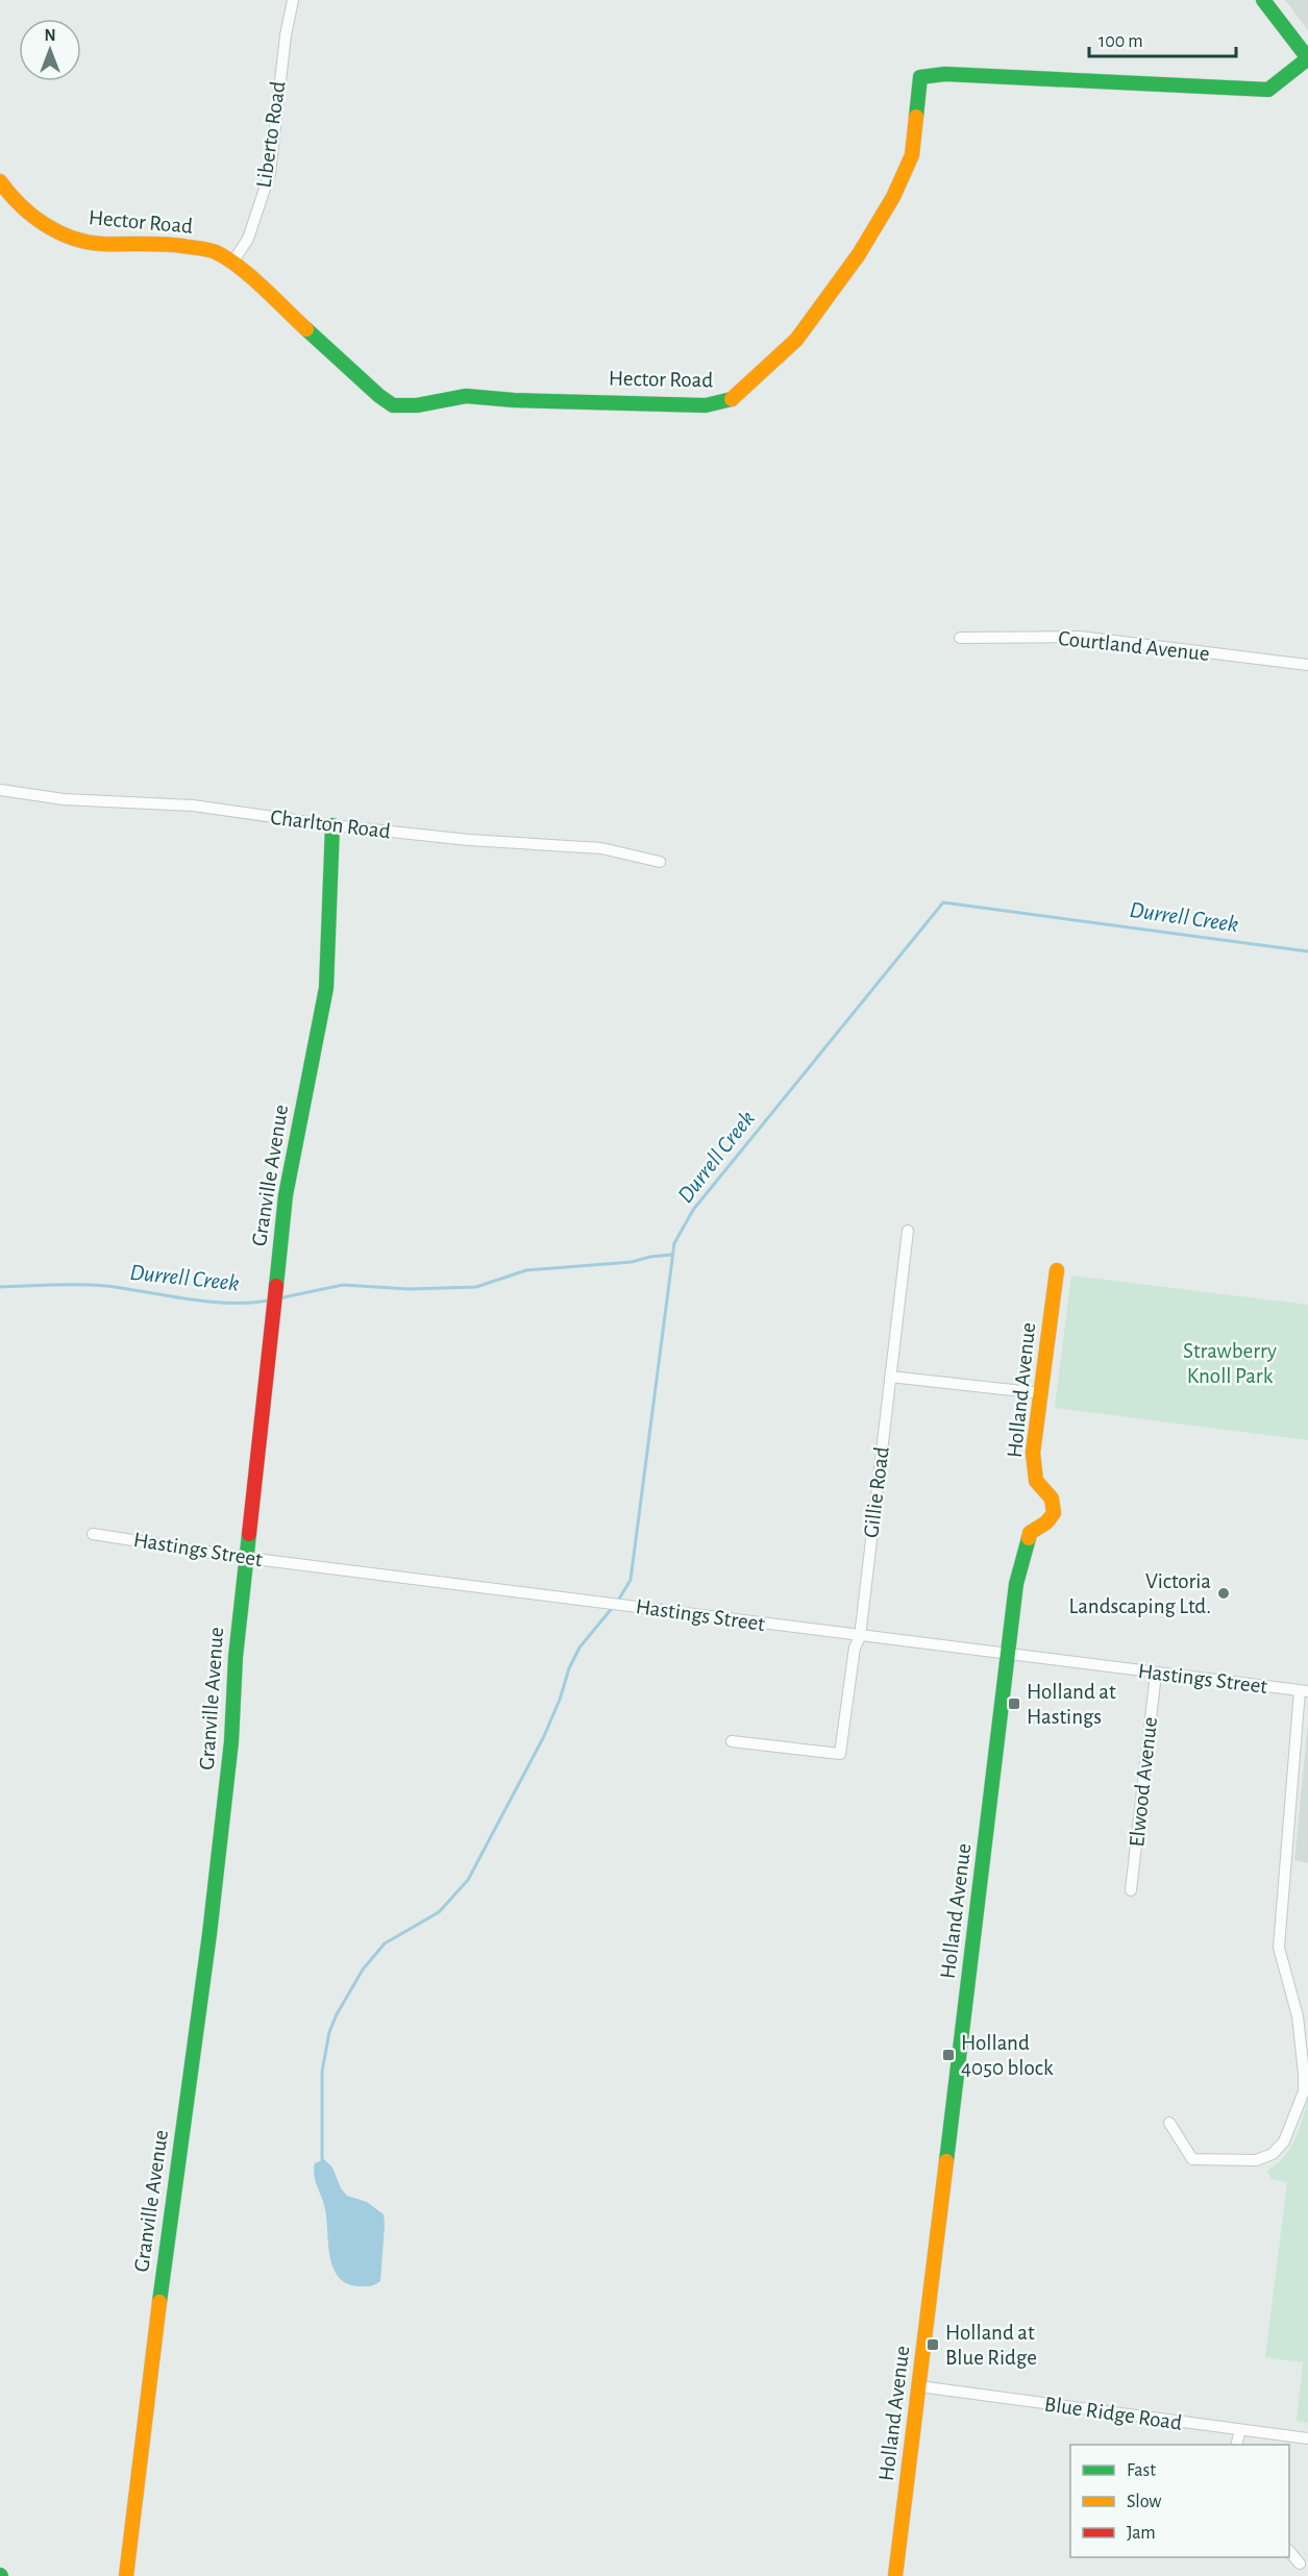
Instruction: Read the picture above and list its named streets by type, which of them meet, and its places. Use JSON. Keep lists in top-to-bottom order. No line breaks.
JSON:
{"streets":{"street":["Liberto Road","Hector Road","Courtland Avenue","Charlton Road","Granville Avenue","Holland Avenue","Gillie Road","Hastings Street","Elwood Avenue","Blue Ridge Road"]},"crossings":[["Liberto Road","Hector Road"],["Charlton Road","Granville Avenue"],["Granville Avenue","Hastings Street"],["Holland Avenue","Hastings Street"],["Holland Avenue","Blue Ridge Road"],["Gillie Road","Hastings Street"],["Hastings Street","Elwood Avenue"]],"water":["Durrell Creek"],"parks":["Strawberry Knoll Park"],"places":{"other":["Victoria Landscaping Ltd."],"transit":["Holland at Hastings","Holland 4050 block","Holland at Blue Ridge"]},"legend":["Fast","Slow","Jam"],"scale_bar":"100 m","north":"top"}
